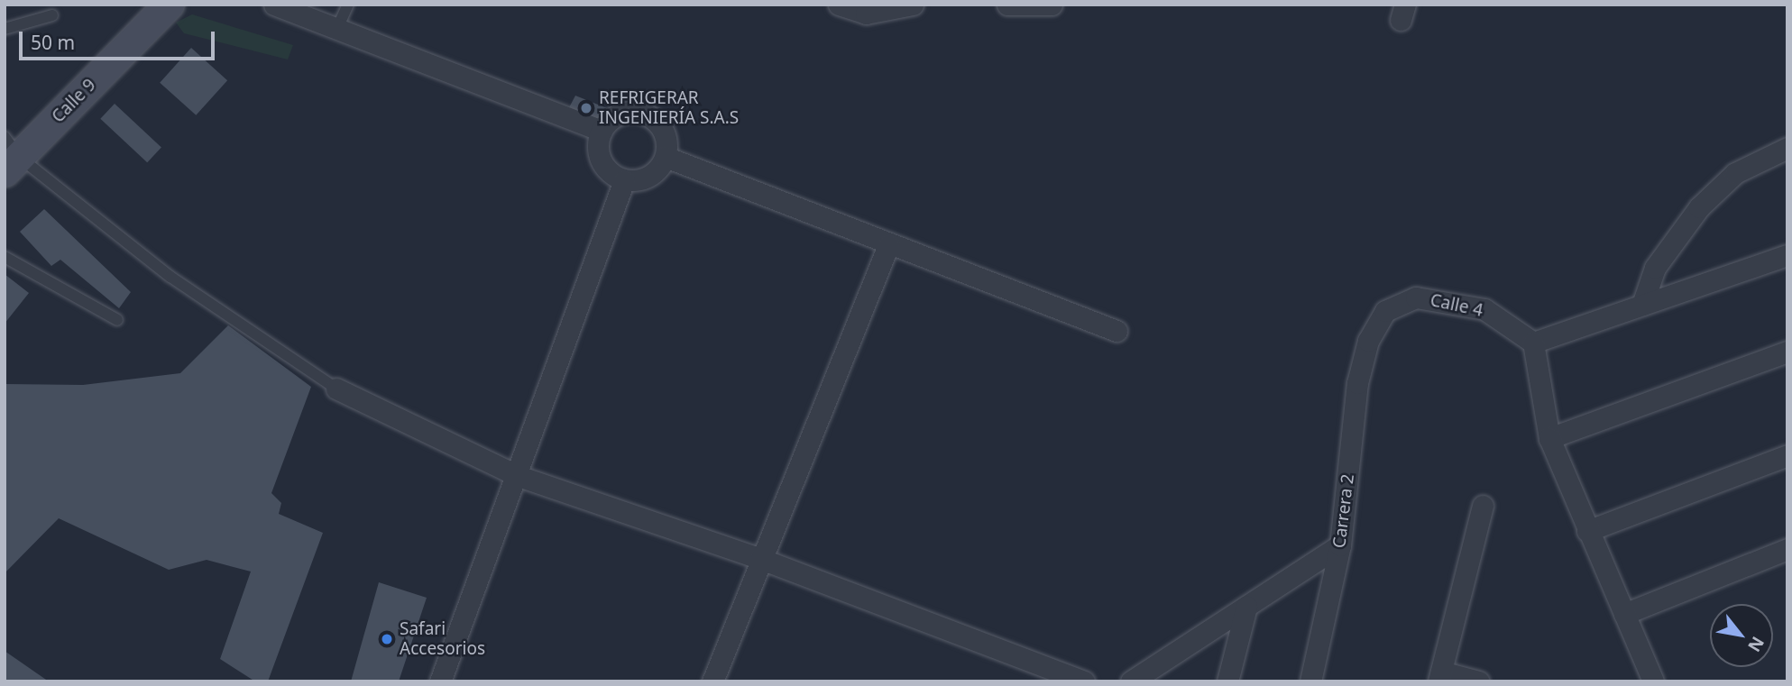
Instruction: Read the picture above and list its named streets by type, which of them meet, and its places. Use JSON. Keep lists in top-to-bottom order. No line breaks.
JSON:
{"streets":{"main road":["Calle 9"],"street":["Calle 4","Carrera 2"]},"crossings":[["Calle 4","Carrera 2"]],"places":["REFRIGERAR INGENIERÍA S.A.S","Safari Accesorios"],"scale_bar":"50 m","north":"bottom right"}
